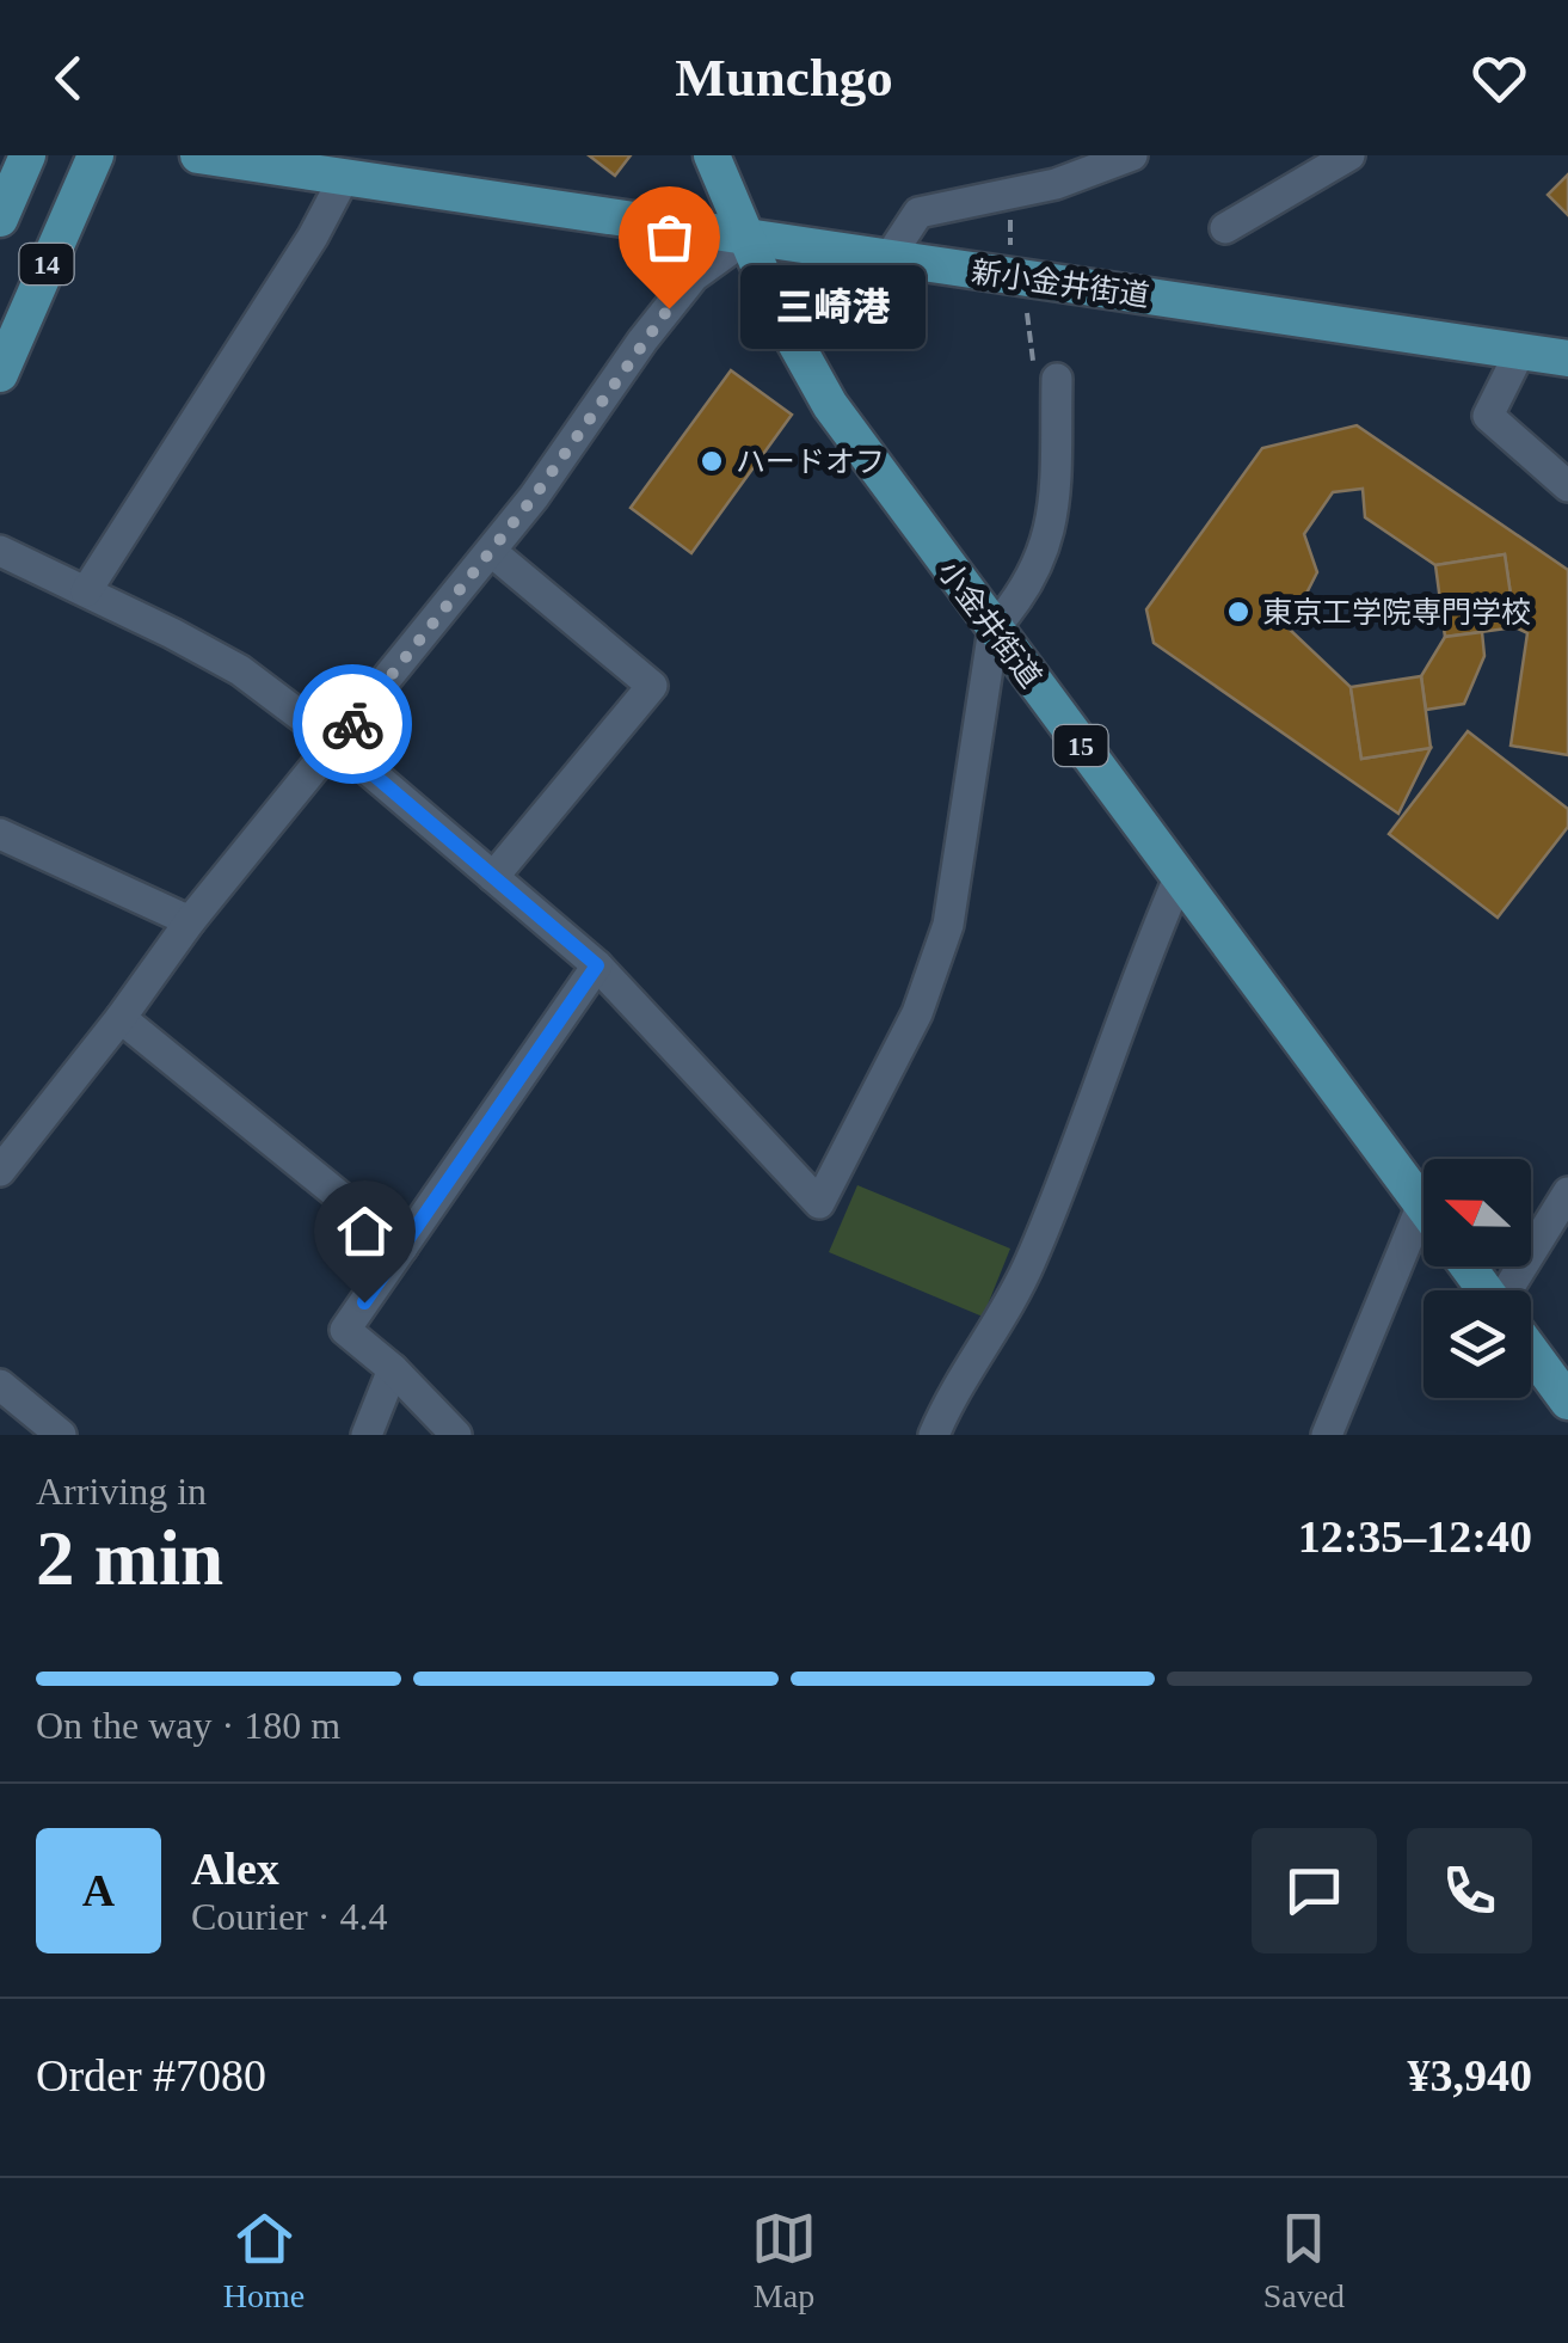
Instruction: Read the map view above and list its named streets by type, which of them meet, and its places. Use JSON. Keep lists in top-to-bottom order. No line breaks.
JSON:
{"streets":{"main road":["14","新小金井街道","小金井街道","15"]},"crossings":[["新小金井街道","小金井街道"]],"places":["三崎港","ハードオフ","東京工学院専門学校"],"north":"left","page":{"header":"Munchgo","bubble":"三崎港","heading":["2 min","Arriving in","12:35–12:40"],"panel":["Alex","Courier · 4.4","Order #7080","¥3,940"],"bar":"On the way · 180 m","round":"A","tabs":["Home","Map","Saved"]}}
